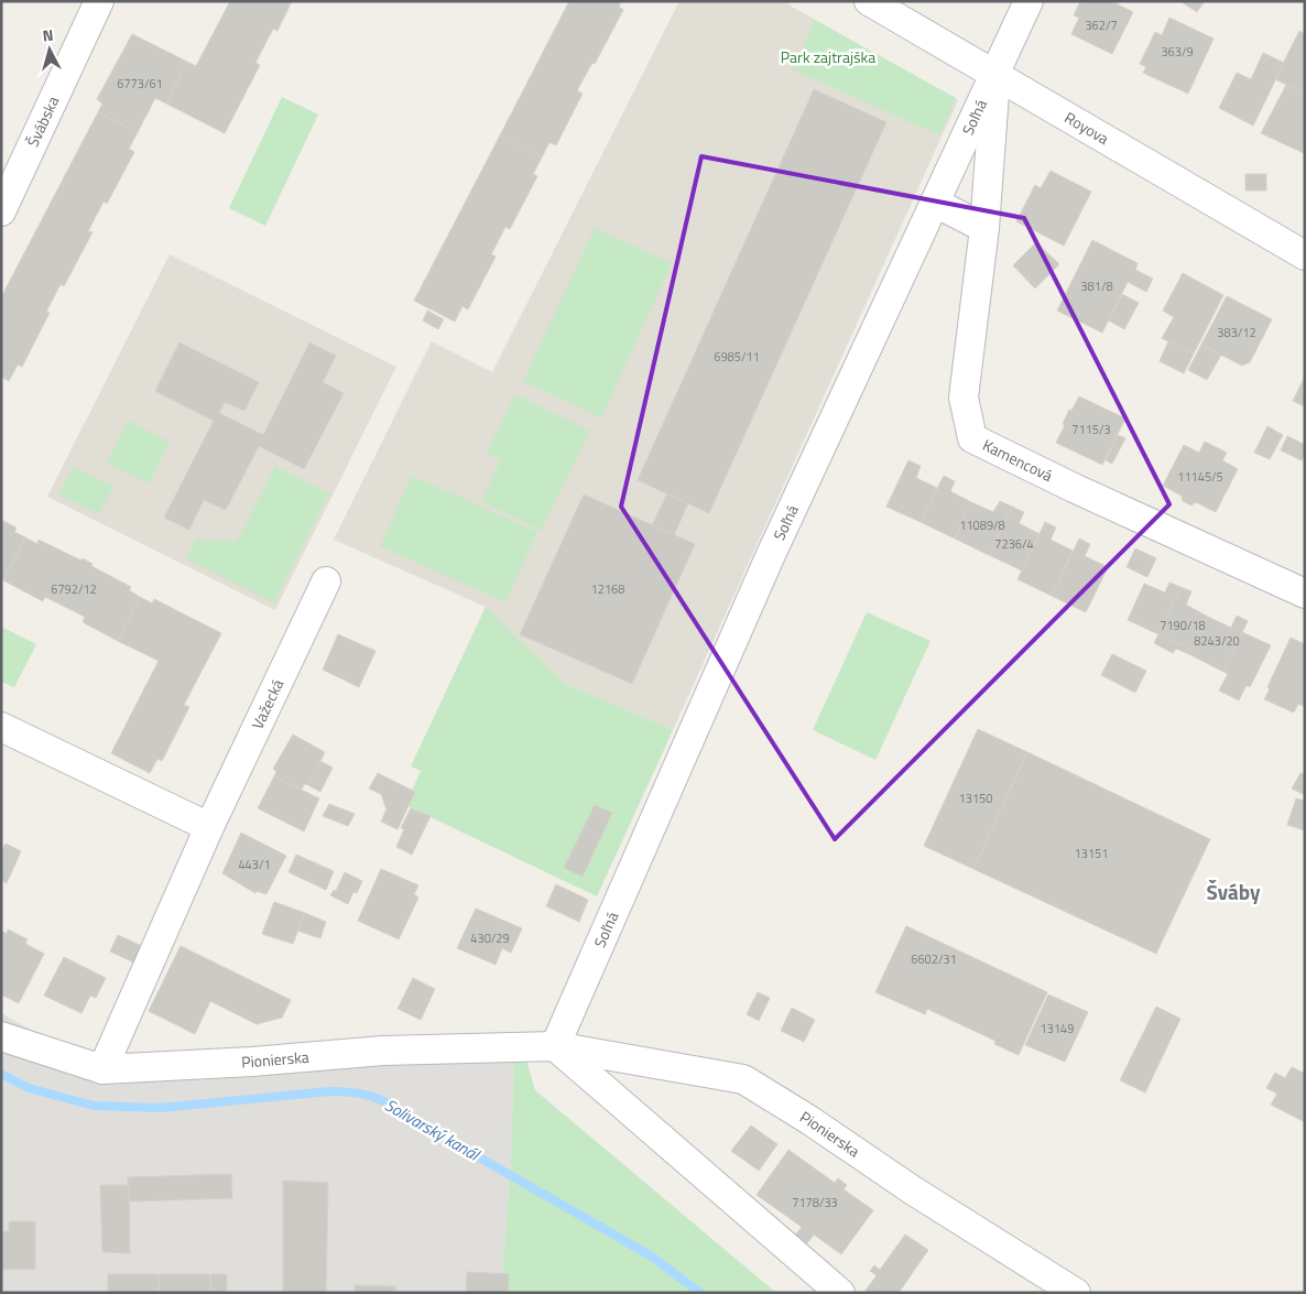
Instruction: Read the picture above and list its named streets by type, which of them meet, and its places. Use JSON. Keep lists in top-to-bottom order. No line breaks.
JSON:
{"streets":{"street":["Soľná","Švábska","Royova","Kamencová","Važecká","Pionierska"]},"crossings":[["Soľná","Royova"],["Soľná","Kamencová"],["Soľná","Pionierska"],["Royova","Kamencová"],["Važecká","Pionierska"]],"districts":["Šváby"],"water":["Solivarský kanál"],"parks":["Park zajtrajška"],"house_numbers":["362/7","363/9","6773/61","381/8","383/12","6985/11","7115/3","11145/5","11089/8","7236/4","6792/12","12168","7190/18","8243/20","13150","13151","443/1","430/29","6602/31","13149","7178/33"],"north":"top"}
